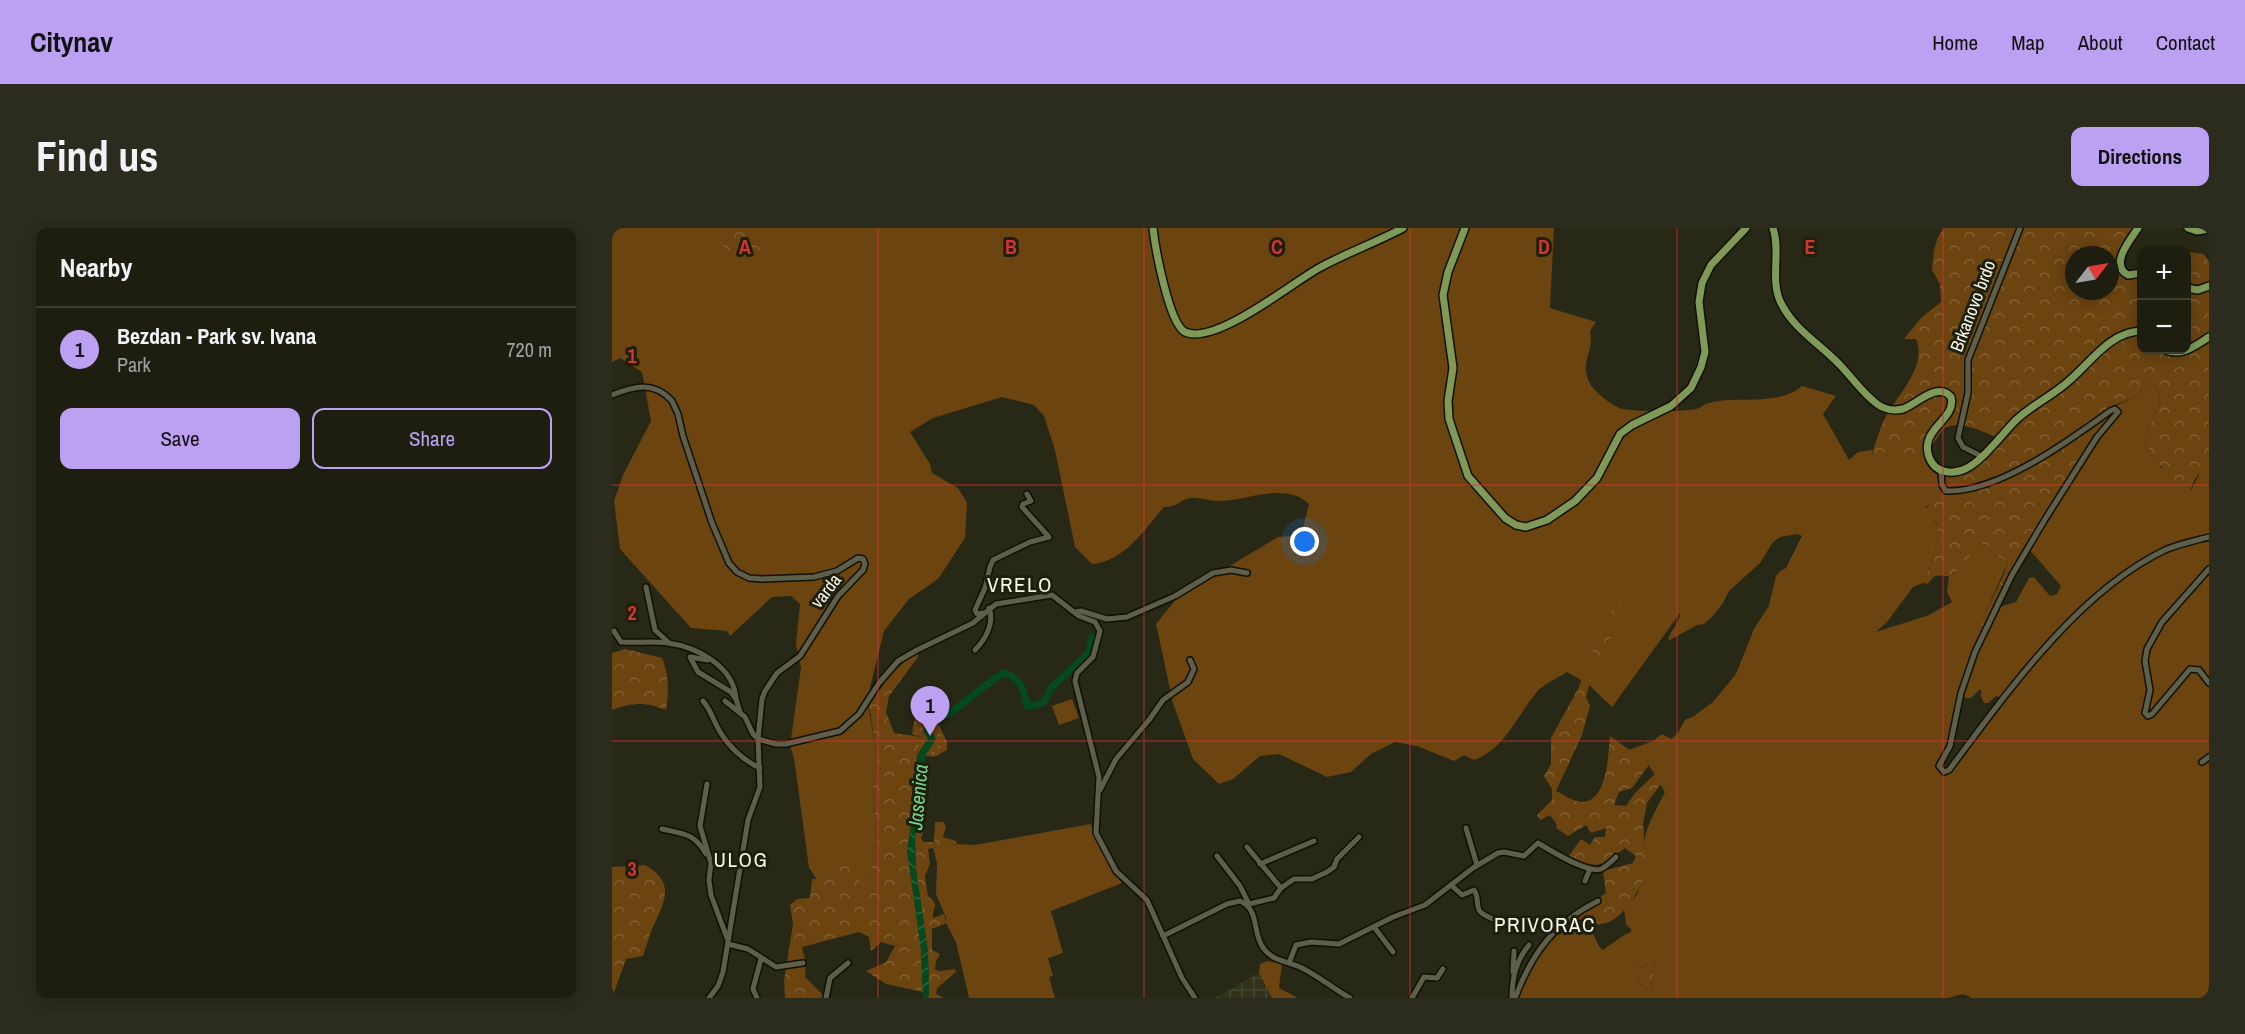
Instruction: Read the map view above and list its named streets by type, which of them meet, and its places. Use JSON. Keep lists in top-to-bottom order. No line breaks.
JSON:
{"streets":{"street":["Brkanovo brdo","varda"]},"districts":["VRELO","ULOG","PRIVORAC"],"water":["Jasenica"],"north":"top right","page":{"header":"Citynav","nav":["Home","Map","About","Contact"],"buttons":["Directions",["Save","Share"]],"title":"Find us","heading":"Nearby","map_buttons":["+","−"],"list":[{"mark":"1","name":"Bezdan - Park sv. Ivana","note":"Park","value":"720 m"}],"pins":"1"},"grid":{"columns":["A","B","C","D","E"],"rows":["1","2","3"]}}
